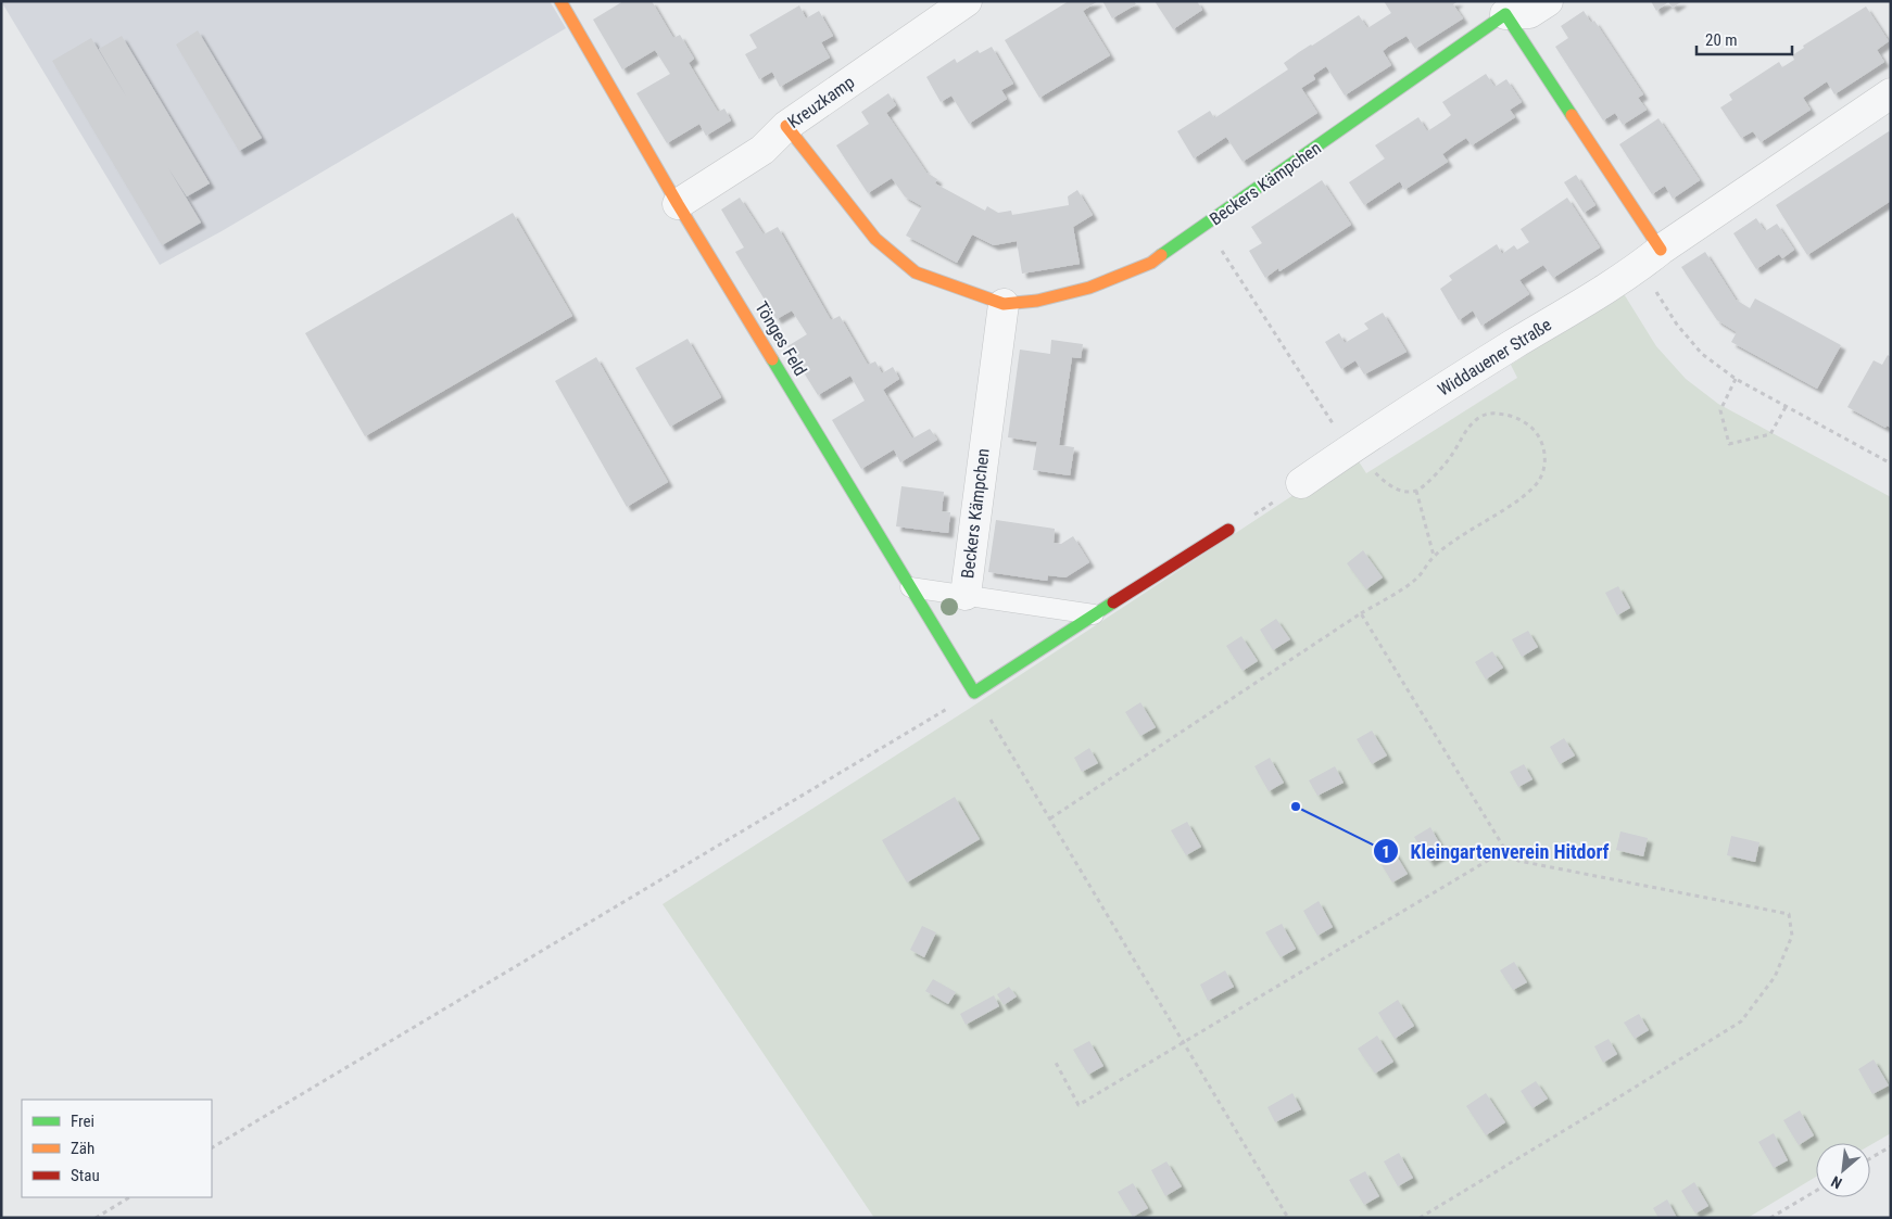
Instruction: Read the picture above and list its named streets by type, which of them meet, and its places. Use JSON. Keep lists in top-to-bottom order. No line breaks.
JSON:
{"streets":{"street":["Kreuzkamp","Beckers Kämpchen","Tönges Feld","Widdauener Straße"]},"crossings":[["Kreuzkamp","Beckers Kämpchen"],["Kreuzkamp","Tönges Feld"]],"places":["Kleingartenverein Hitdorf"],"legend":["Frei","Zäh","Stau"],"scale_bar":"20 m","north":"bottom left"}
